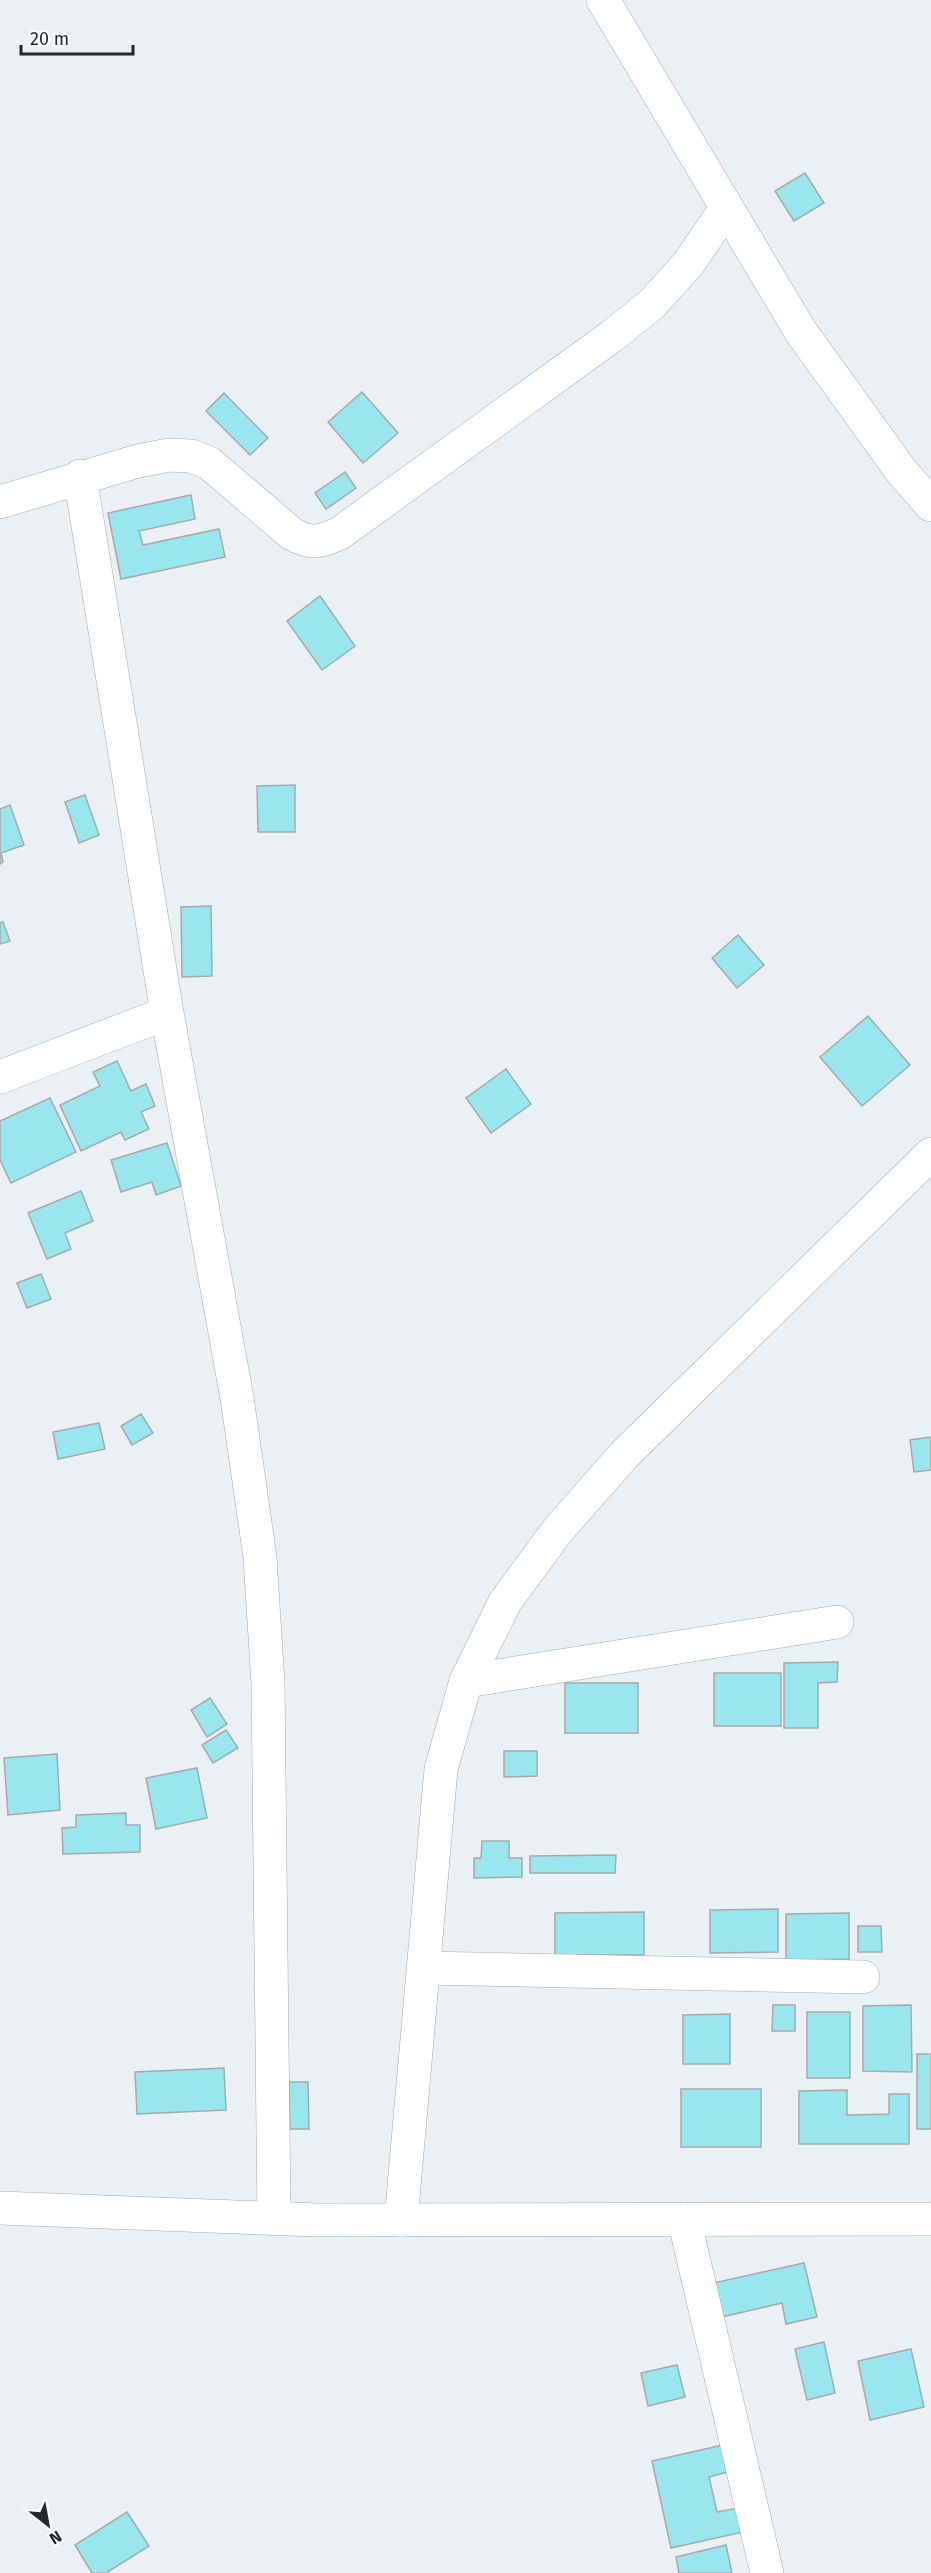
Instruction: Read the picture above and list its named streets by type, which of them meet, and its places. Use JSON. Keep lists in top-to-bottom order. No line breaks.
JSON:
{"scale_bar":"20 m","north":"bottom right"}
